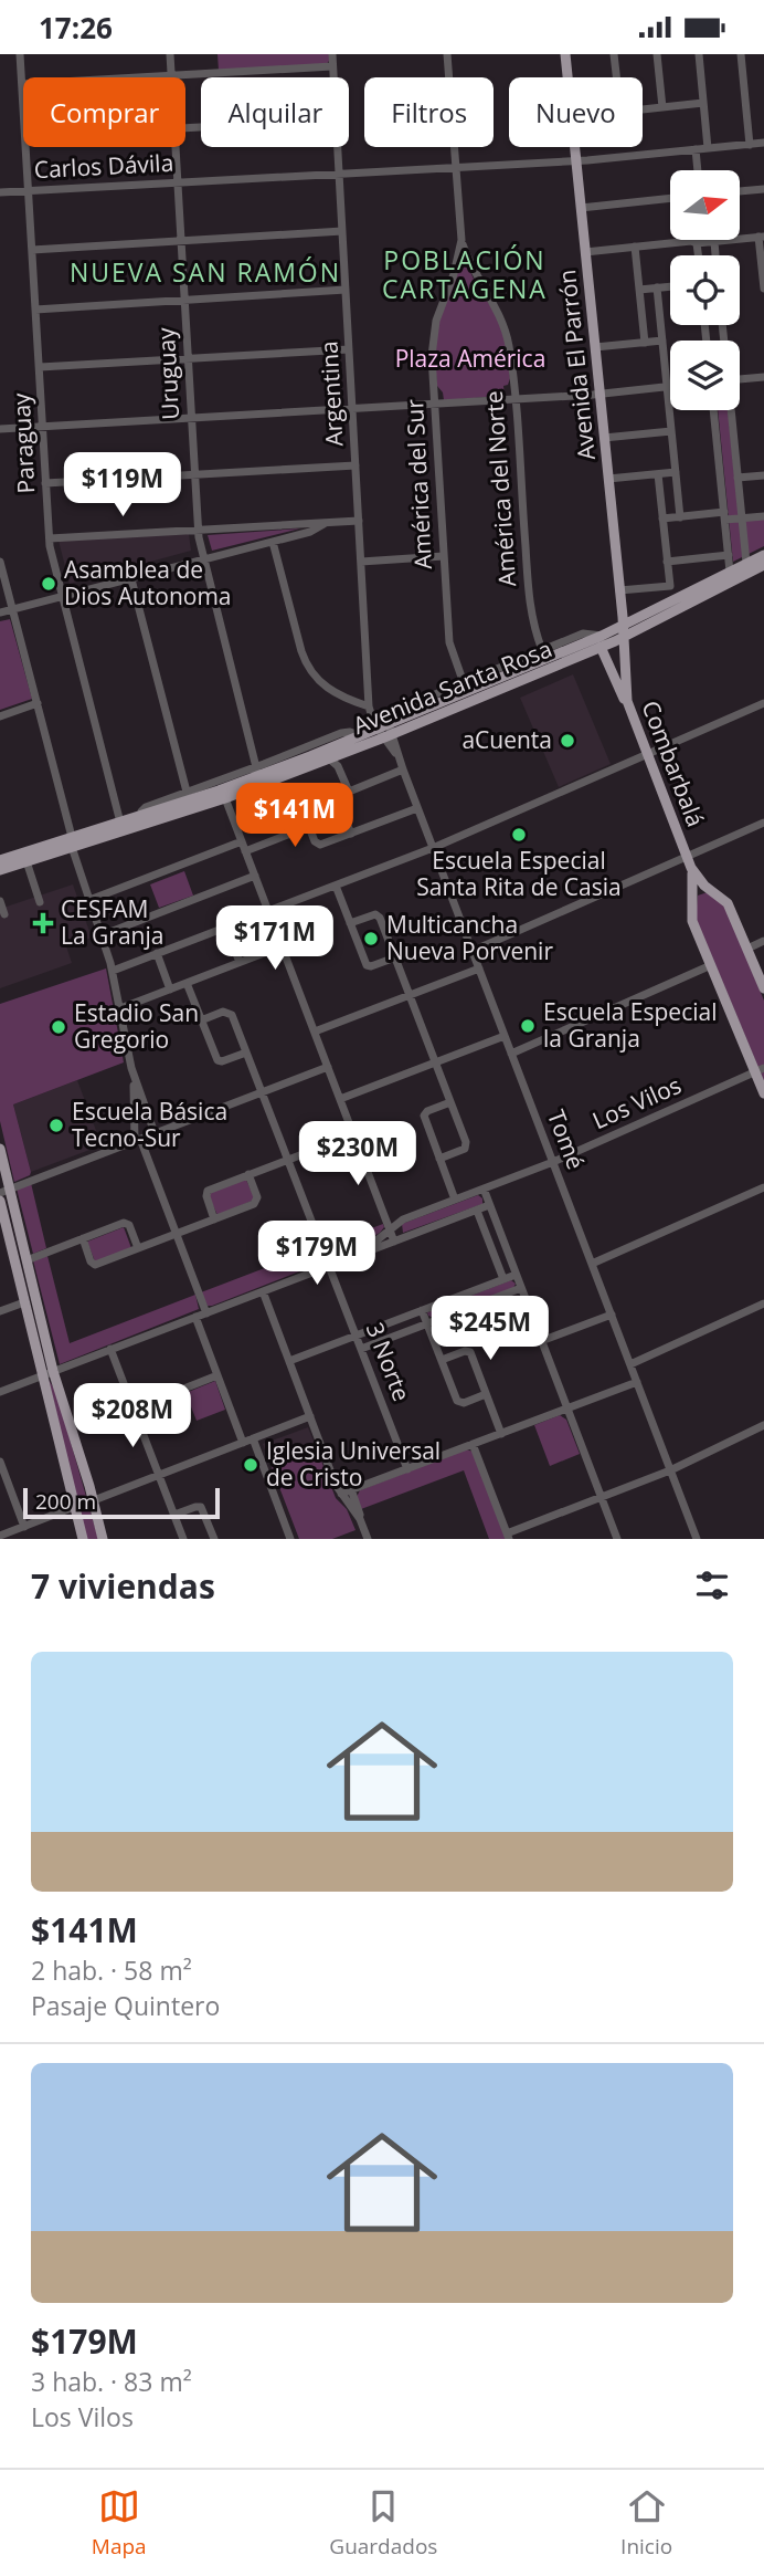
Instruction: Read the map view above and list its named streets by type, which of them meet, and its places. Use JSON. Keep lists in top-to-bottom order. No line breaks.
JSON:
{"streets":{"main road":["Avenida El Parrón","Avenida Santa Rosa","Combarbalá"],"street":["Carlos Dávila","Uruguay","Argentina","Paraguay","América del Sur","América del Norte","Los Vilos","Tomé","3 Norte"]},"crossings":[["Carlos Dávila","Avenida El Parrón"],["Carlos Dávila","Uruguay"],["Carlos Dávila","Argentina"],["Carlos Dávila","Paraguay"],["Avenida El Parrón","Avenida Santa Rosa"],["Avenida El Parrón","Combarbalá"],["Uruguay","Avenida Santa Rosa"],["Argentina","Avenida Santa Rosa"],["Argentina","Tomé"],["Paraguay","Avenida Santa Rosa"],["América del Sur","América del Norte"],["América del Sur","Avenida Santa Rosa"],["América del Norte","Avenida Santa Rosa"],["Avenida Santa Rosa","Combarbalá"],["Avenida Santa Rosa","Tomé"],["Combarbalá","Los Vilos"],["Los Vilos","Tomé"],["Los Vilos","3 Norte"]],"districts":["POBLACIÓN CARTAGENA","NUEVA SAN RAMÓN"],"parks":["Plaza América"],"places":{"other":["Asamblea de Dios Autonoma","aCuenta","Escuela Especial Santa Rita de Casia","Multicancha Nueva Porvenir","Escuela Especial la Granja","Estadio San Gregorio","Escuela Básica Tecno-Sur","Iglesia Universal de Cristo"],"health":["CESFAM La Granja"]},"scale_bar":"200 m","north":"right","page":{"status":"17:26","chip":["Comprar","Alquilar","Filtros","Nuevo"],"price":["$119M","$141M","$171M","$230M","$179M","$245M","$208M"],"scale":"200 m","heading":"7 viviendas","list":[{"name":"$141M","note":"2 hab. · 58 m² · Pasaje Quintero"},{"name":"$179M","note":"3 hab. · 83 m² · Los Vilos"}],"tabs":["Mapa","Guardados","Inicio"]}}
